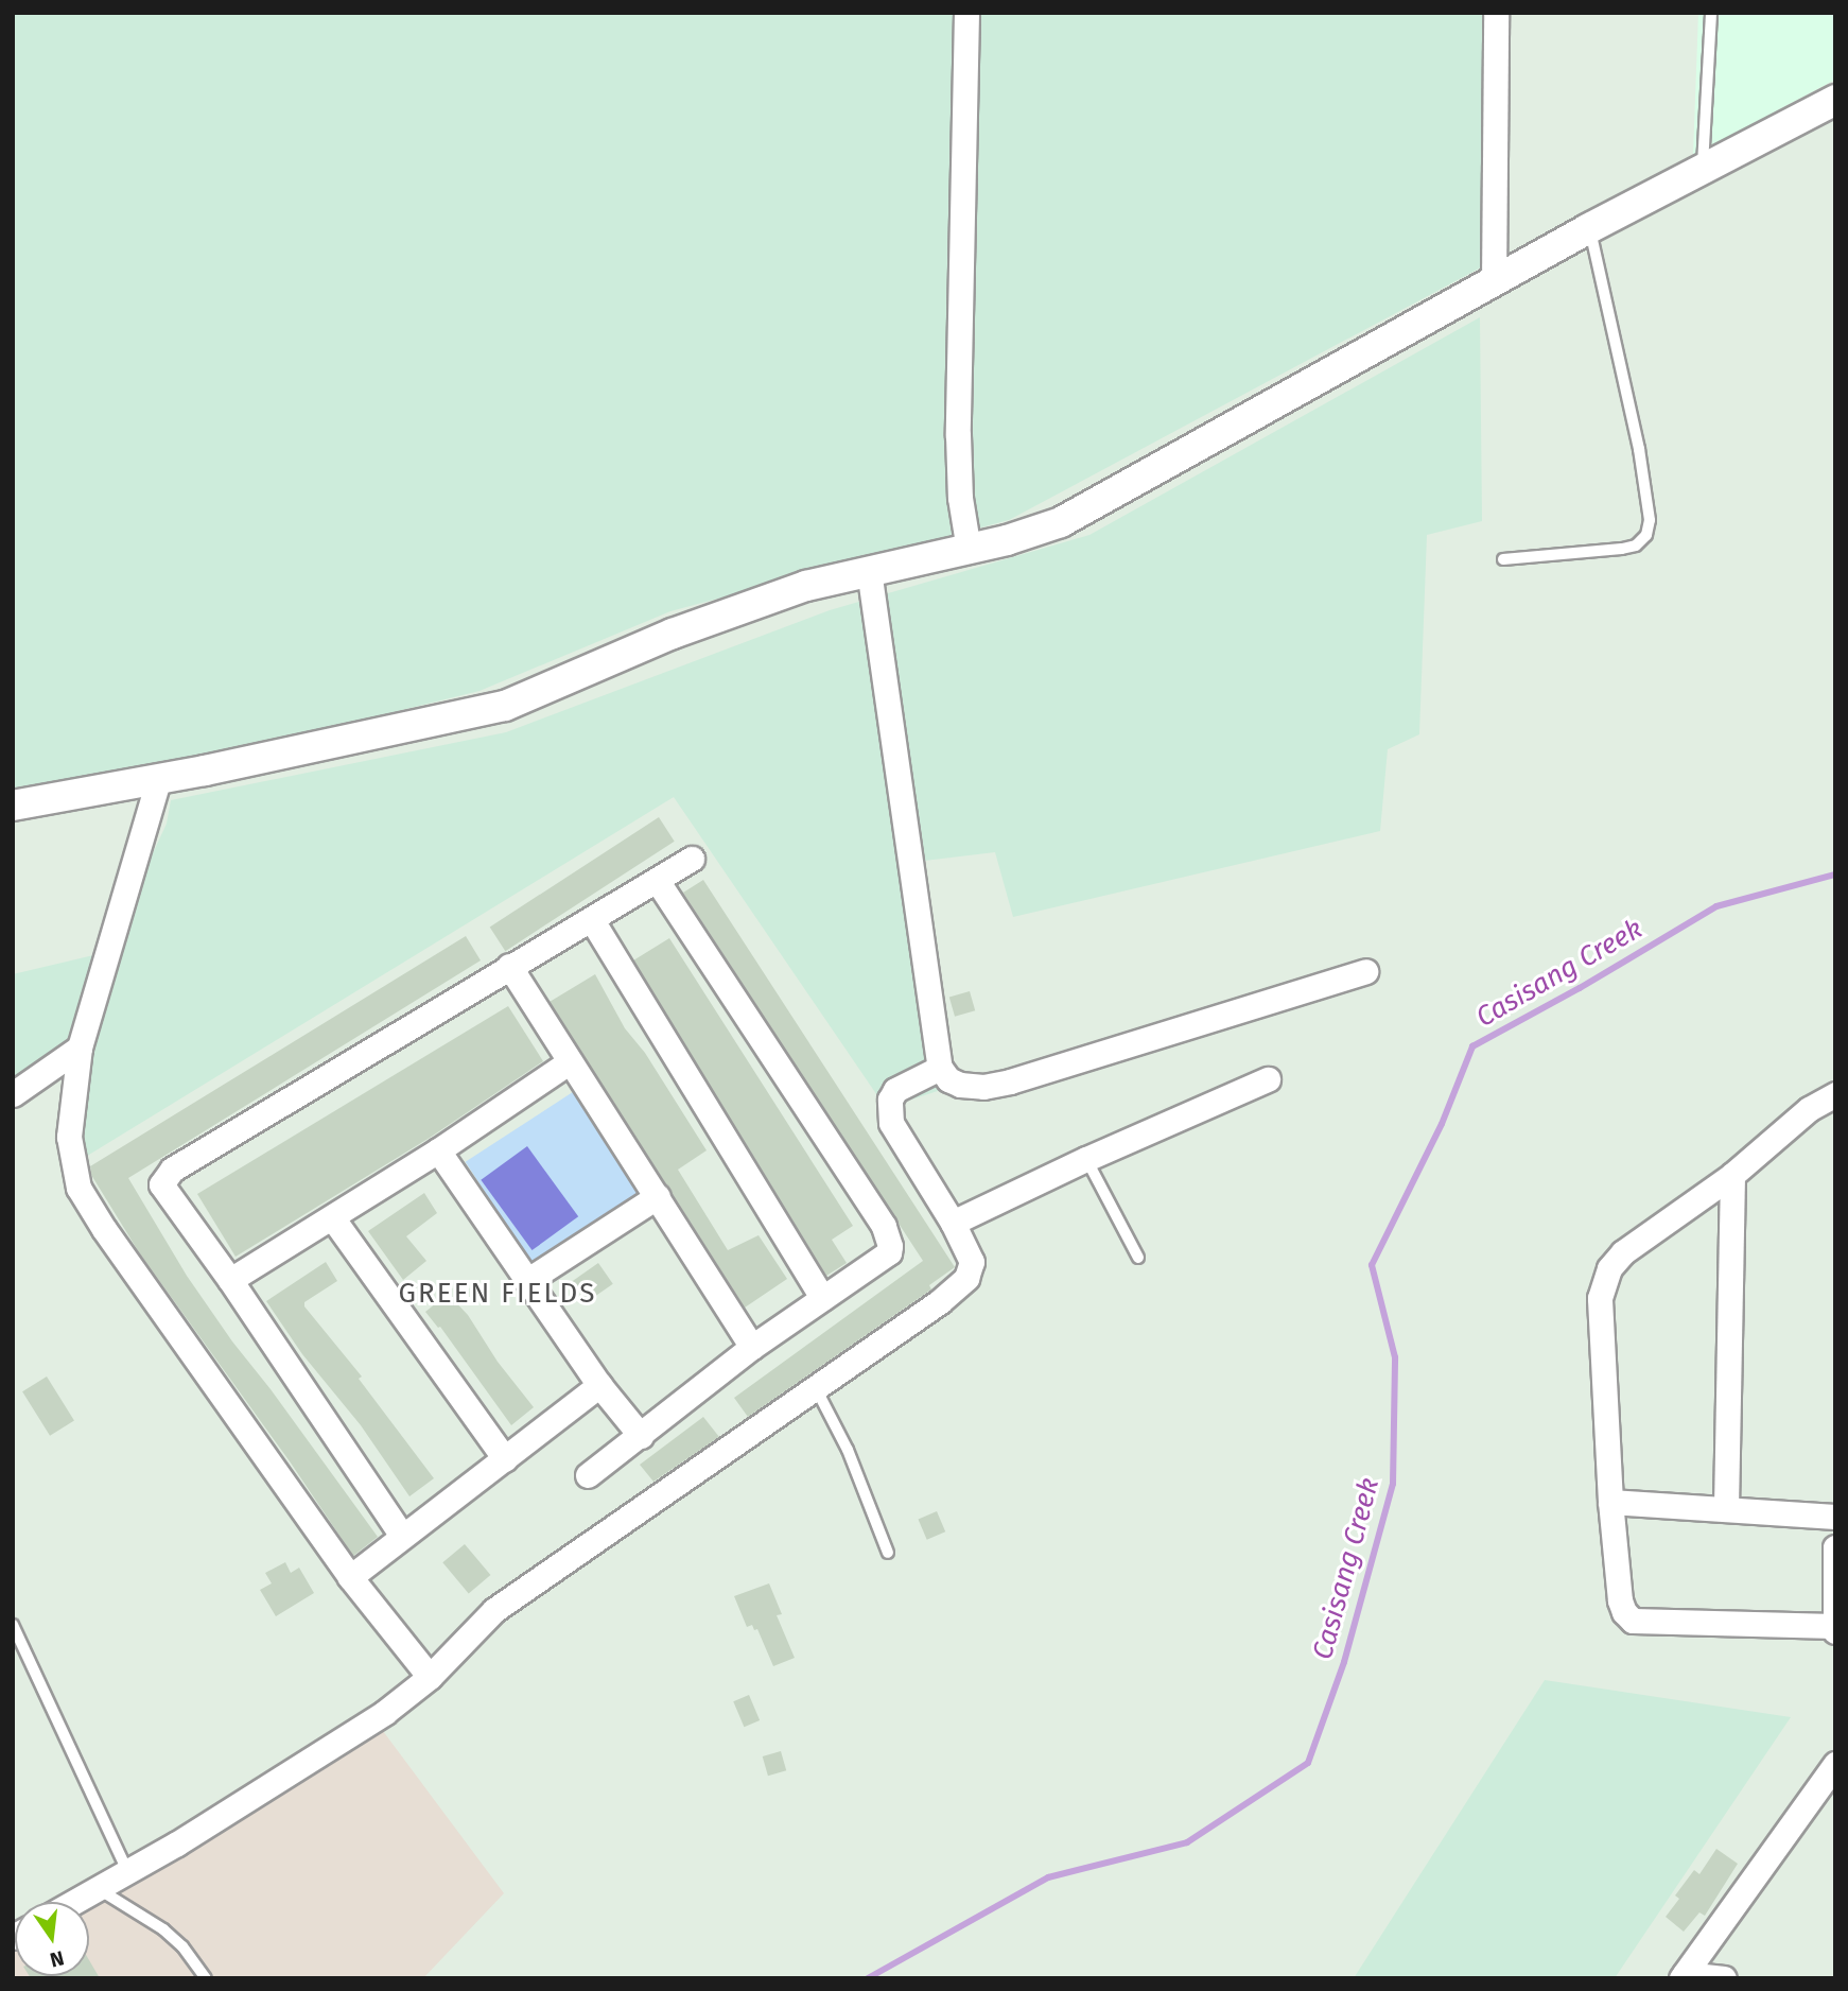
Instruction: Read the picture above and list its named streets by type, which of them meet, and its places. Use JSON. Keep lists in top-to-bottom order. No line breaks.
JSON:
{"districts":["GREEN FIELDS"],"water":["Casisang Creek"],"north":"bottom"}
